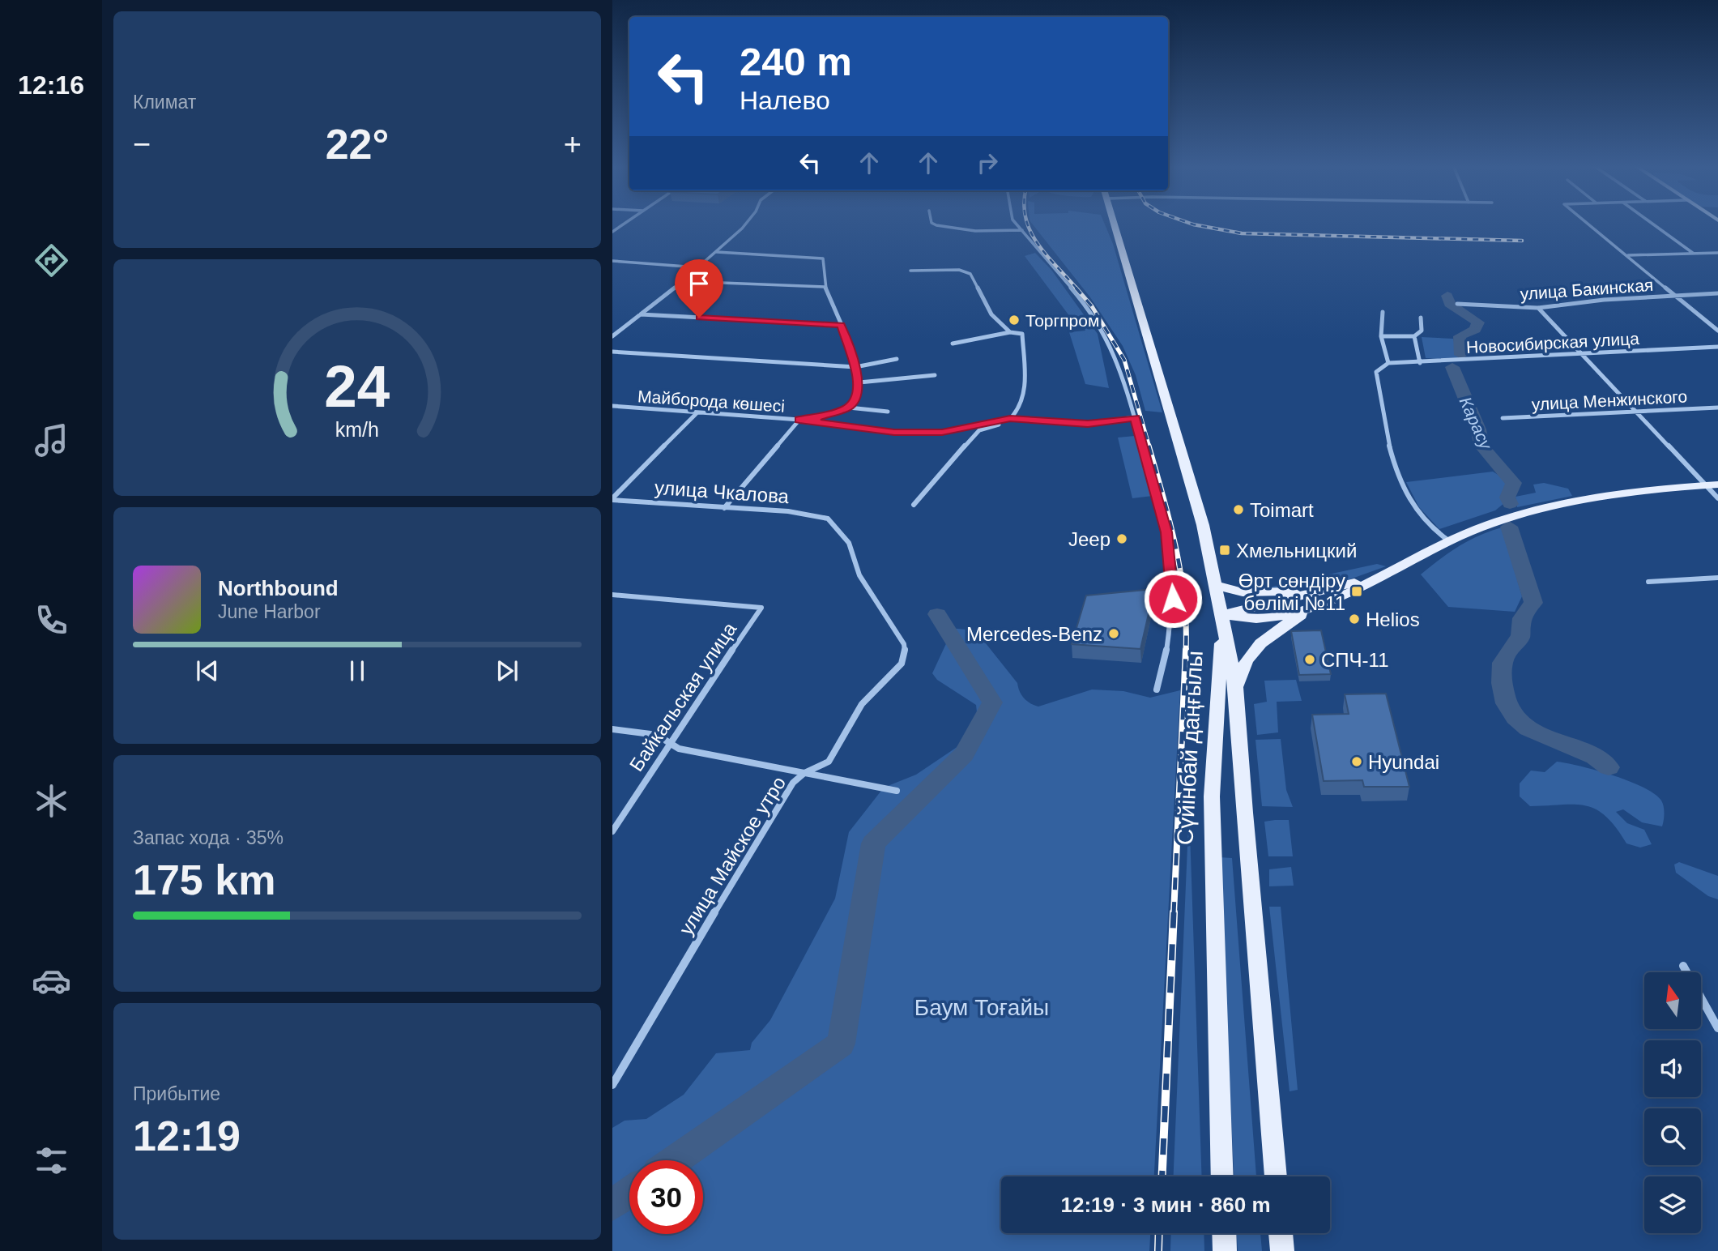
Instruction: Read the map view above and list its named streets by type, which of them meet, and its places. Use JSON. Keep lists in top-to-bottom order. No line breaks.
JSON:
{"streets":{"main road":["Сүйінбай даңғылы"],"street":["улица Бакинская","Новосибирская улица","улица Менжинского","Майборода көшесі","улица Чкалова","Байкальская улица","улица Майское утро"]},"crossings":[["улица Чкалова","улица Майское утро"]],"water":["Карасу"],"parks":["Баум Тоғайы"],"places":{"other":["Торгпром","Toimart","Jeep","Helios","Mercedes-Benz","СПЧ-11","Hyundai"],"transit":["Хмельницкий","Өрт сөндіру бөлімі №11"]},"north":"top","page":{"tabs":"12:16","tile":["Климат",["Запас хода · 35%","175 km"],["Прибытие","12:19"]],"turn":["240 m","Налево"],"heat":["−","22°","+"],"song":["Northbound","June Harbor"],"limit":"30","trip":"12:19 · 3 мин · 860 m","gauge":["24","km/h"]}}
